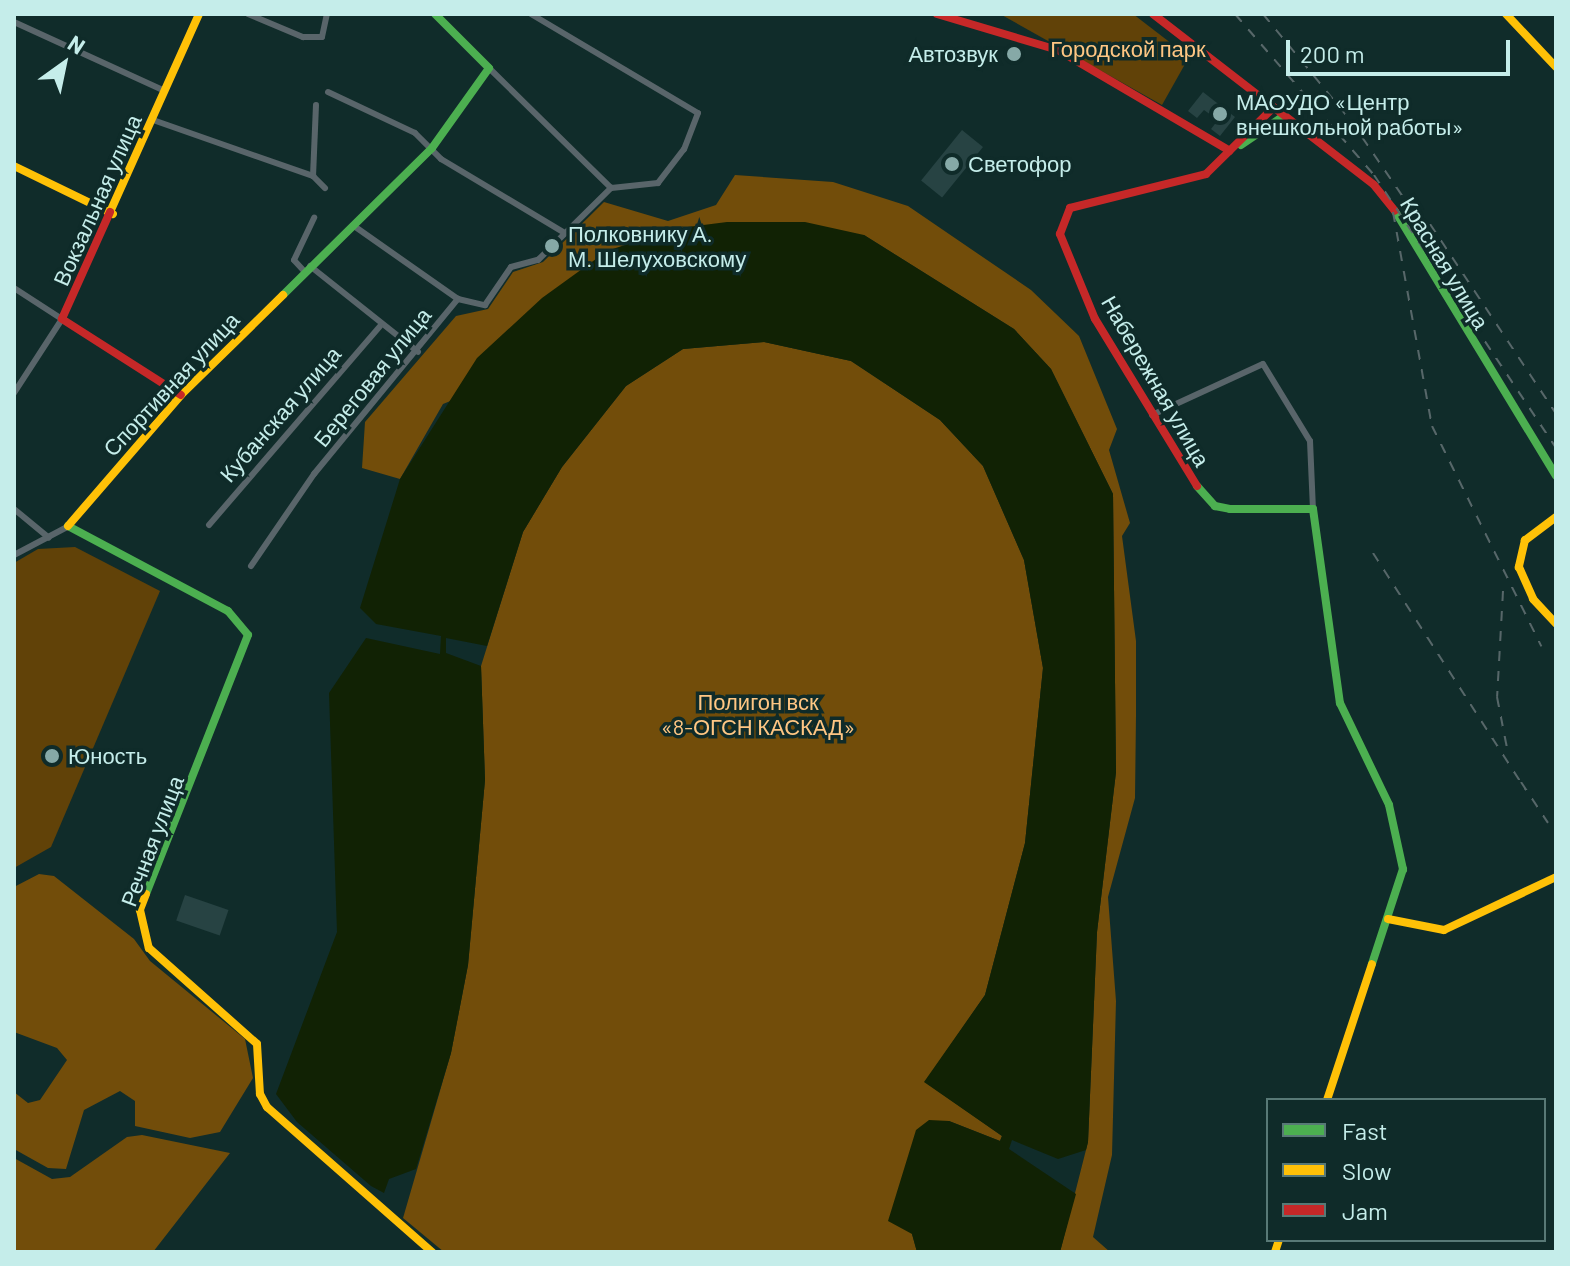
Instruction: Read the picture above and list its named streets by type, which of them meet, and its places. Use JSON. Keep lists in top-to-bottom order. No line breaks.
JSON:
{"streets":{"main road":["Вокзальная улица","Красная улица","Набережная улица","Спортивная улица","Речная улица"],"street":["Береговая улица","Кубанская улица"]},"crossings":[["Спортивная улица","Речная улица"]],"parks":["Городской парк","Полигон вск «8-ОГСН КАСКАД»"],"places":["Автозвук","МАОУДО «Центр внешкольной работы»","Светофор","Полковнику А. М. Шелуховскому","Юность"],"legend":["Fast","Slow","Jam"],"scale_bar":"200 m","north":"top right"}
